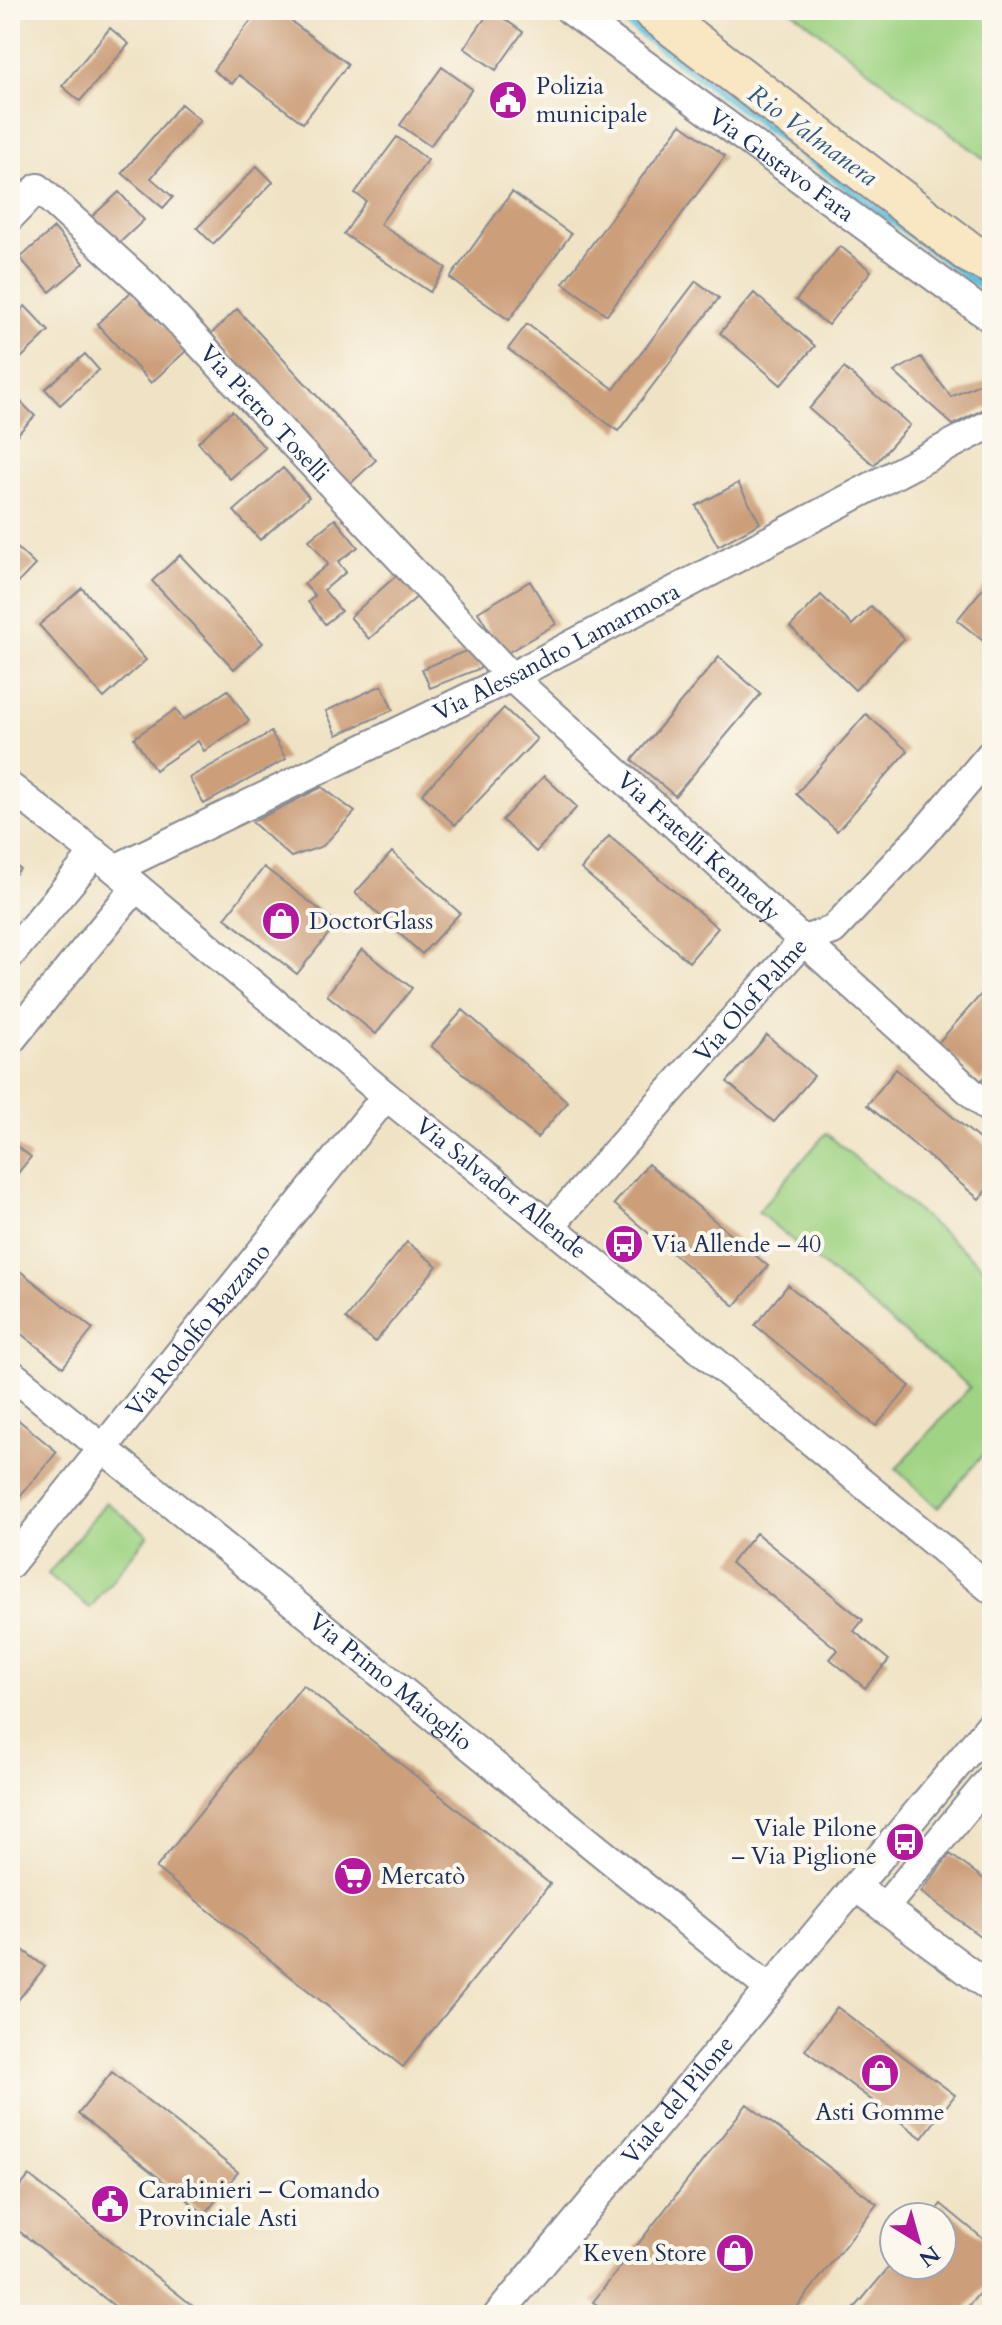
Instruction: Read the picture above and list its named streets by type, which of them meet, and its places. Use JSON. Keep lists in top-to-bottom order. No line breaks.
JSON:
{"streets":{"street":["Via Gustavo Fara","Via Pietro Toselli","Via Alessandro Lamarmora","Via Fratelli Kennedy","Via Olof Palme","Via Salvador Allende","Via Rodolfo Bazzano","Via Primo Maioglio","Viale del Pilone"]},"crossings":[["Via Pietro Toselli","Via Alessandro Lamarmora"],["Via Pietro Toselli","Via Fratelli Kennedy"],["Via Alessandro Lamarmora","Via Fratelli Kennedy"],["Via Alessandro Lamarmora","Via Salvador Allende"],["Via Fratelli Kennedy","Via Olof Palme"],["Via Olof Palme","Via Salvador Allende"],["Via Salvador Allende","Via Rodolfo Bazzano"],["Via Rodolfo Bazzano","Via Primo Maioglio"],["Via Primo Maioglio","Viale del Pilone"]],"water":["Rio Valmanera"],"places":{"public building":["Polizia municipale","Carabinieri – Comando Provinciale Asti"],"shop":["DoctorGlass","Asti Gomme","Keven Store"],"bus stop":["Via Allende – 40","Viale Pilone – Via Piglione"],"supermarket":["Mercatò"]},"north":"bottom right"}
